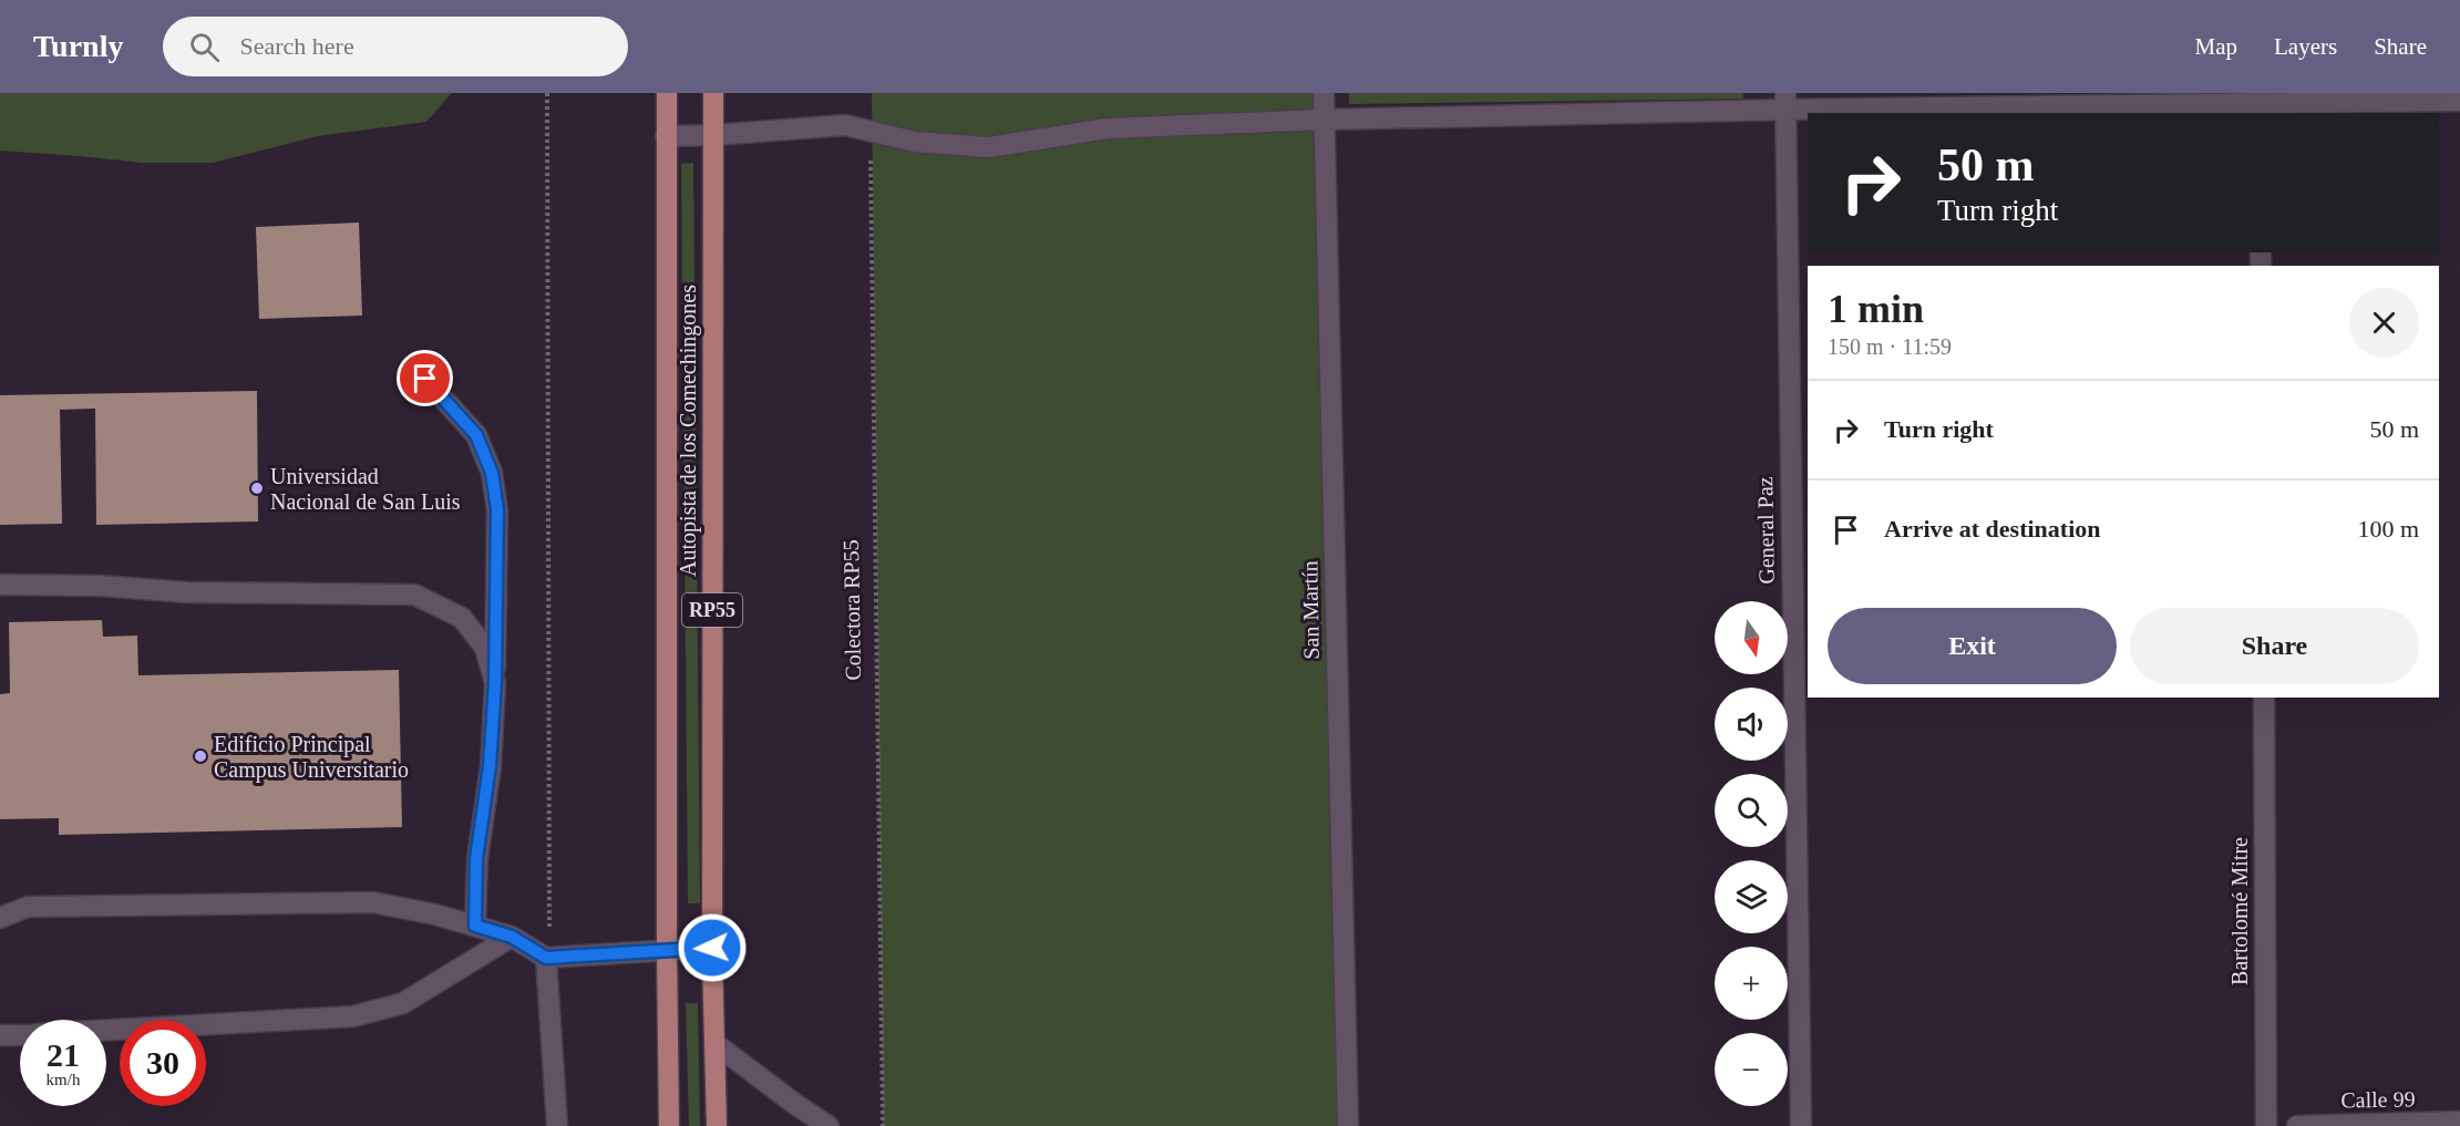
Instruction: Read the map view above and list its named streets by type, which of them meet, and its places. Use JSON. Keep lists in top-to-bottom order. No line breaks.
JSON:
{"streets":{"main road":["Autopista de los Comechingones","RP55"],"street":["General Paz","San Martín","Bartolomé Mitre","Calle 99"],"path":["Colectora RP55"]},"places":["Universidad Nacional de San Luis","Edificio Principal Campus Universitario"],"north":"bottom","page":{"header":"Turnly","search":"Search here","nav":["Map","Layers","Share"],"turn":["50 m","Turn right"],"heading":["1 min","150 m · 11:59"],"list":[{"name":"Turn right","value":"50 m"},{"name":"Arrive at destination","value":"100 m"}],"buttons":["Exit","Share"],"map_buttons":["+","−"],"speed":"21 km/h","limit":"30"}}
